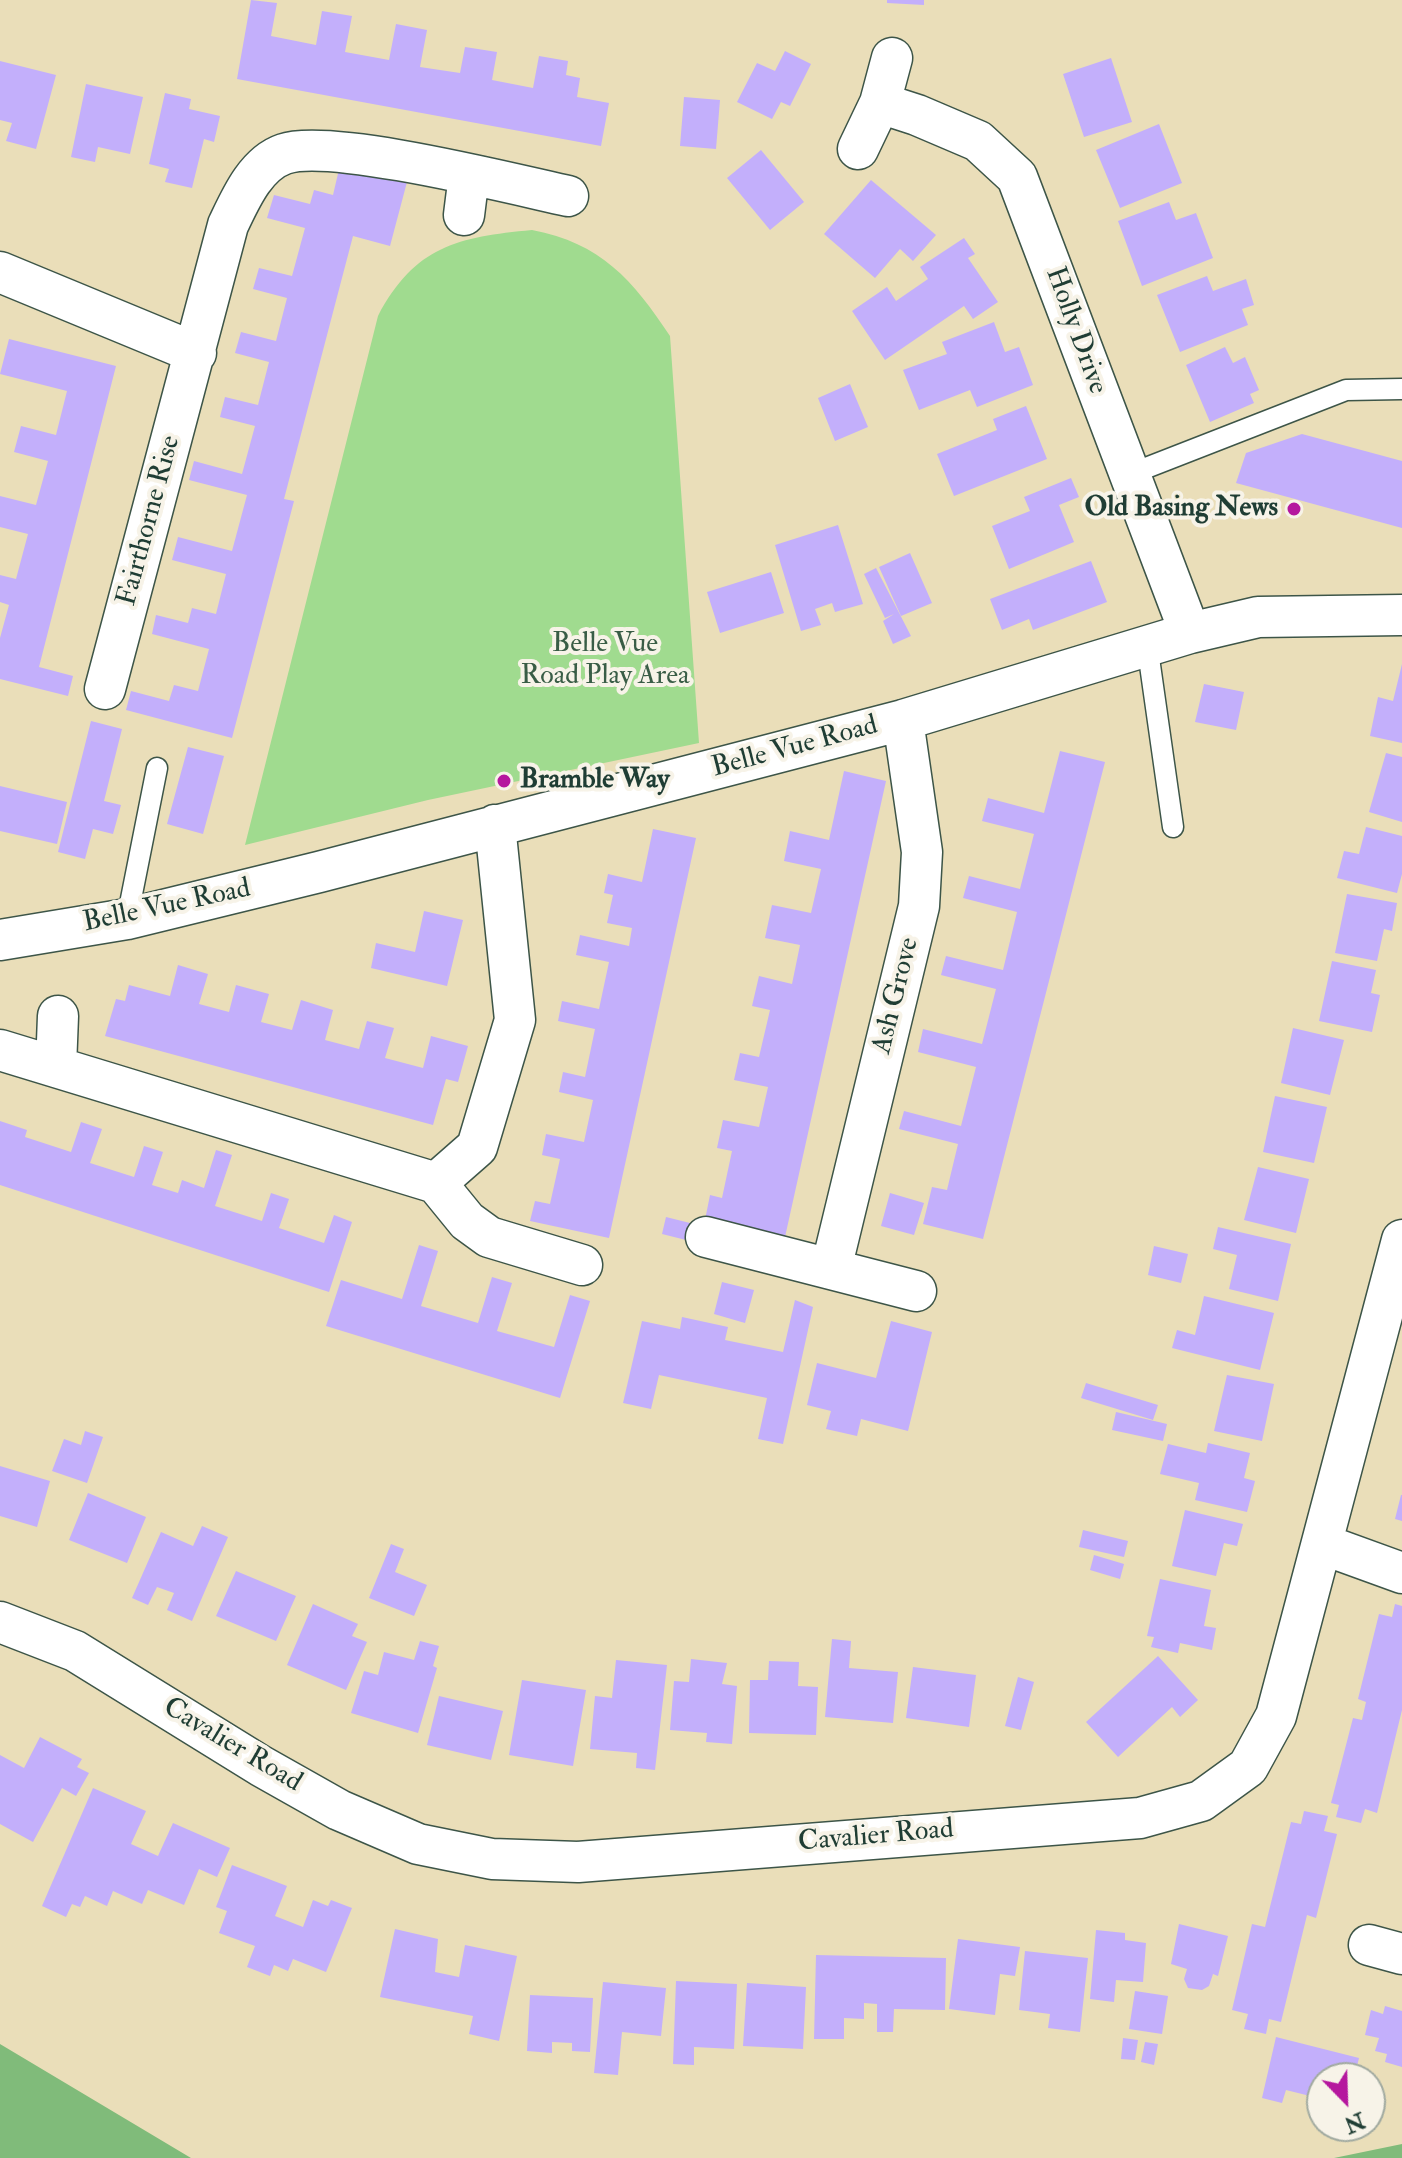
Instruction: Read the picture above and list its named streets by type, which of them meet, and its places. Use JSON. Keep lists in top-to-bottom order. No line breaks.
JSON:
{"streets":{"street":["Holly Drive","Fairthorne Rise","Belle Vue Road","Ash Grove","Cavalier Road"]},"crossings":[["Holly Drive","Belle Vue Road"],["Belle Vue Road","Ash Grove"]],"parks":["Belle Vue Road Play Area"],"places":["Old Basing News","Bramble Way"],"north":"bottom right"}
